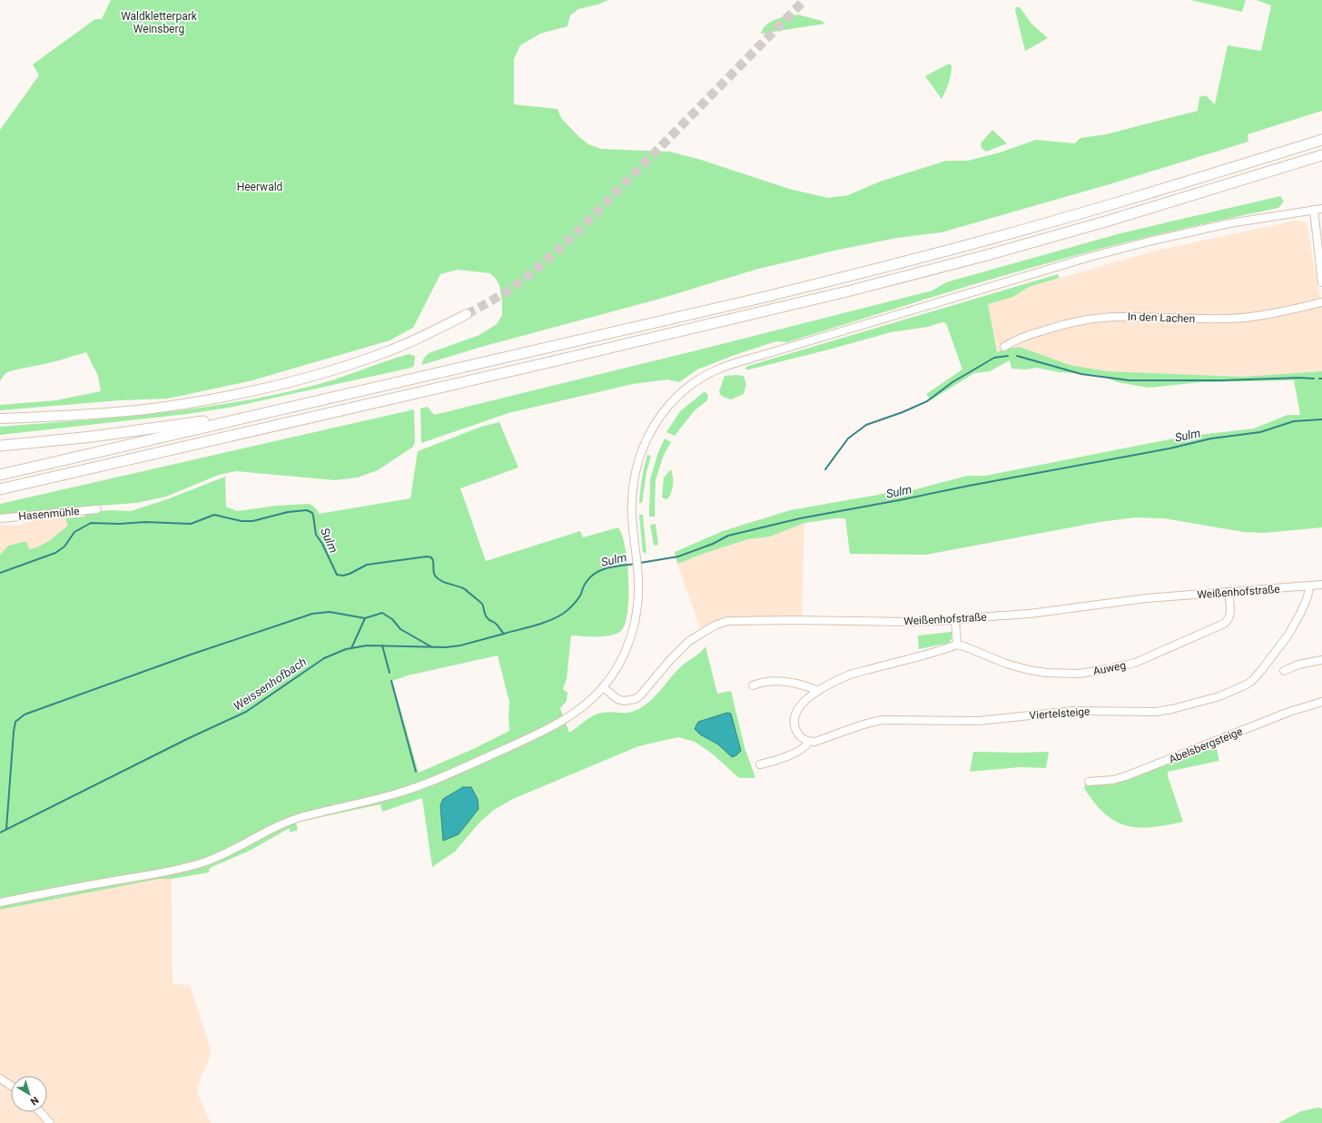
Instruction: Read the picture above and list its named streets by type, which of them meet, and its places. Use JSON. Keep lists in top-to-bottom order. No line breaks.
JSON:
{"streets":{"street":["In den Lachen","Hasenmühle","Weißenhofstraße","Auweg","Viertelsteige","Abelsbergsteige"]},"crossings":[["Weißenhofstraße","Auweg"],["Weißenhofstraße","Viertelsteige"]],"water":["Sulm","Weissenhofbach"],"parks":["Waldkletterpark Weinsberg","Heerwald"],"north":"bottom right"}
